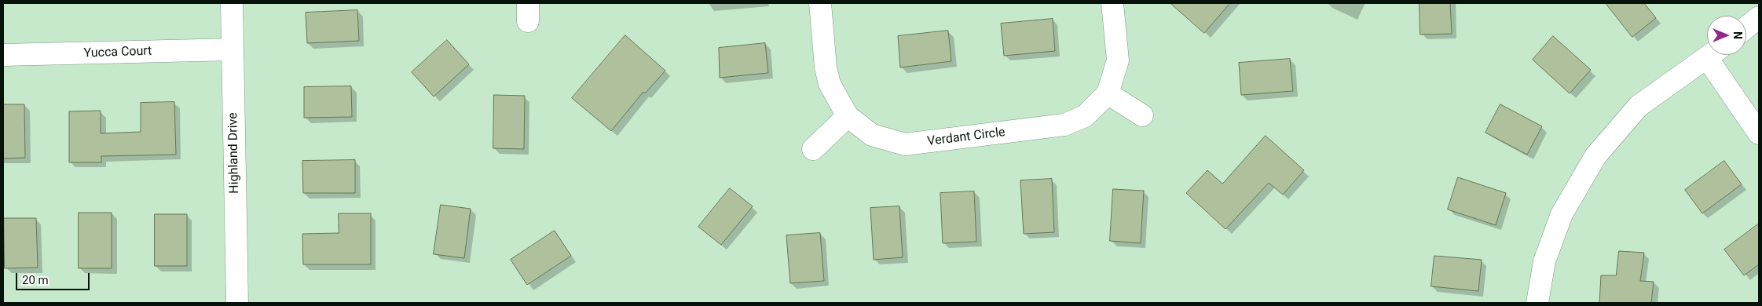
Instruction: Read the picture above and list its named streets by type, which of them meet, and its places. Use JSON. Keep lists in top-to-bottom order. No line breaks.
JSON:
{"streets":{"street":["Yucca Court","Verdant Circle","Highland Drive"]},"crossings":[["Yucca Court","Highland Drive"]],"scale_bar":"20 m","north":"right"}
